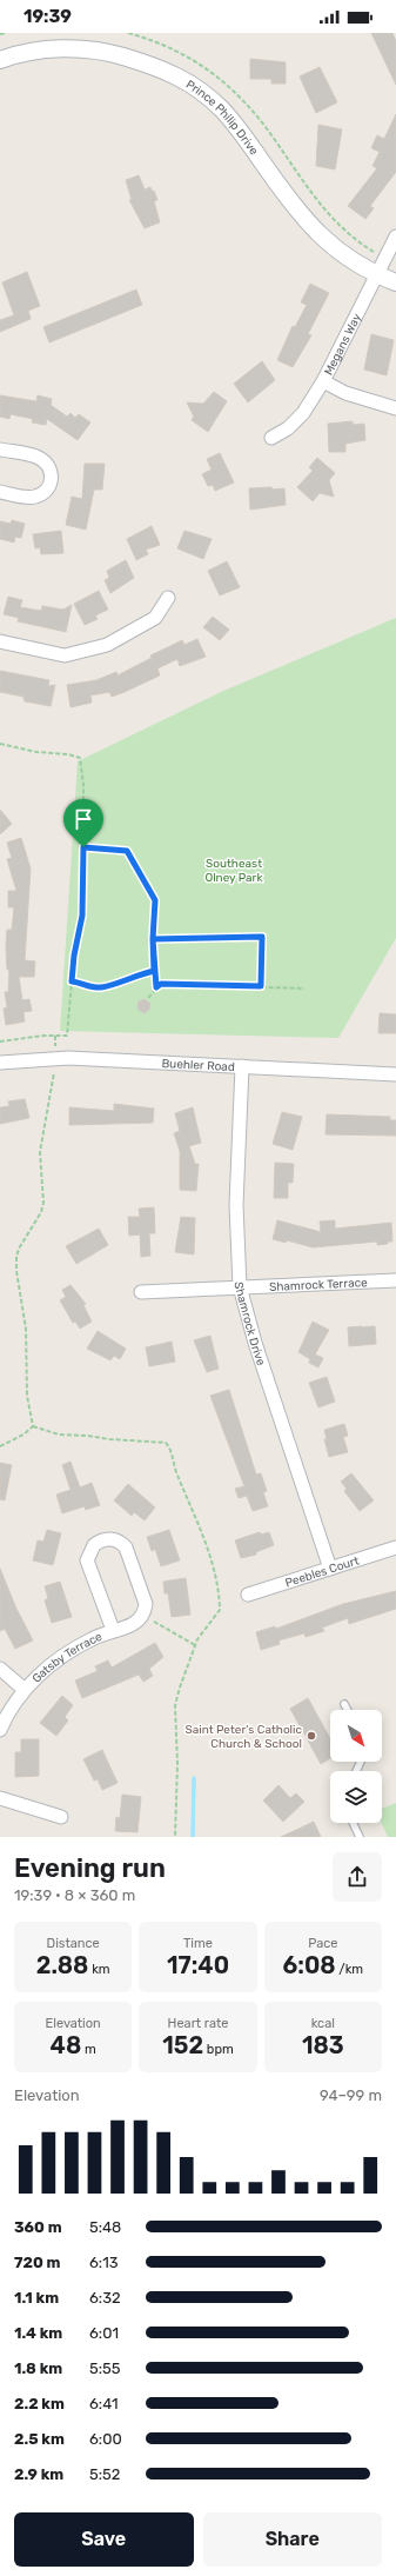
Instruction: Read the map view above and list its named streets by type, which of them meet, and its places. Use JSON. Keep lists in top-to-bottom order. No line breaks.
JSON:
{"streets":{"street":["Prince Philip Drive","Megans Way","Buehler Road","Shamrock Terrace","Shamrock Drive","Peebles Court","Gatsby Terrace"]},"crossings":[["Prince Philip Drive","Megans Way"],["Buehler Road","Shamrock Drive"],["Shamrock Terrace","Shamrock Drive"],["Shamrock Drive","Peebles Court"]],"parks":["Southeast Olney Park"],"places":["Saint Peter's Catholic Church & School"],"north":"bottom right","page":{"status":"19:39","heading":["Evening run","19:39 · 8 × 360 m"],"stats":[["Distance","2.88 km"],["Time","17:40"],["Pace","6:08 /km"],["Elevation","48 m"],["Heart rate","152 bpm"],["kcal","183"]],"chart":["Elevation","94–99 m"],"list":[{"name":"360 m","note":"5:48"},{"name":"720 m","note":"6:13"},{"name":"1.1 km","note":"6:32"},{"name":"1.4 km","note":"6:01"},{"name":"1.8 km","note":"5:55"},{"name":"2.2 km","note":"6:41"},{"name":"2.5 km","note":"6:00"},{"name":"2.9 km","note":"5:52"}],"buttons":["Save","Share"]}}
